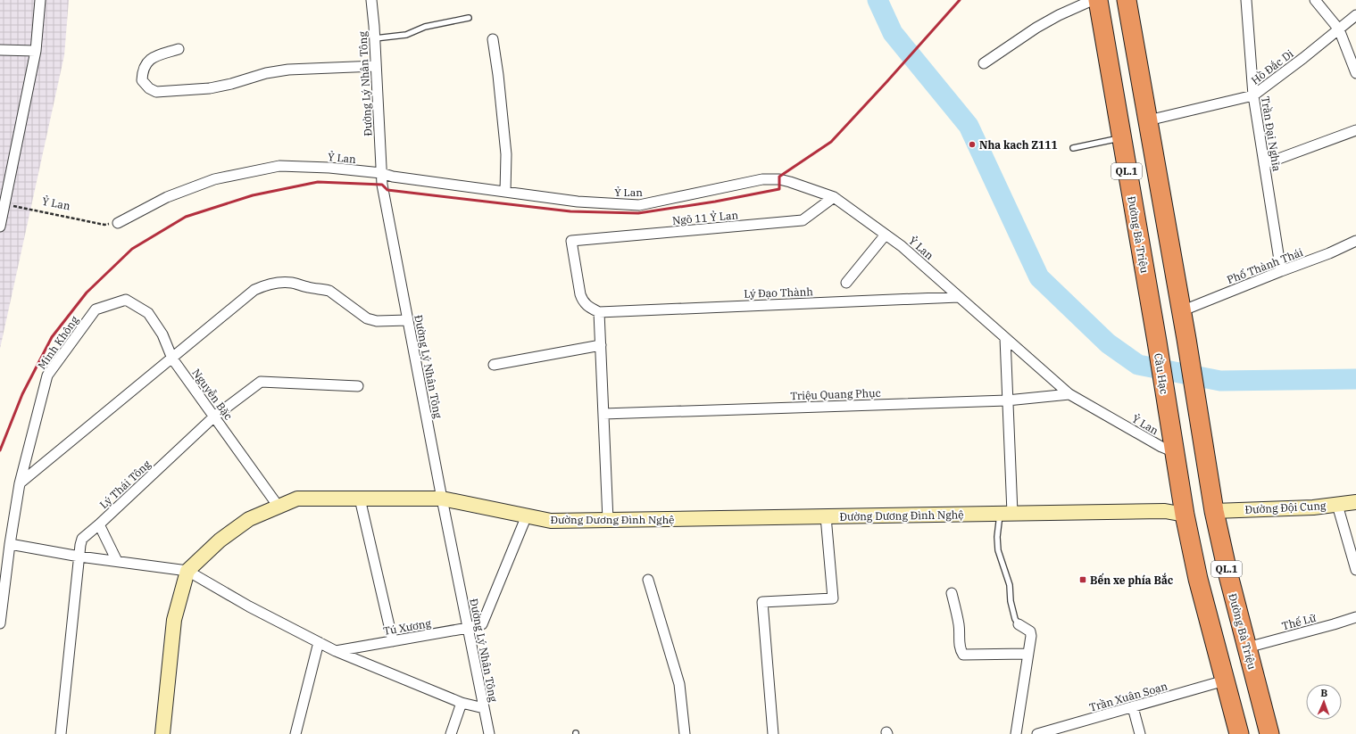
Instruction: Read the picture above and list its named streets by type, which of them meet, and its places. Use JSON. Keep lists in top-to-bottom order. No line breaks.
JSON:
{"streets":{"highway":["QL.1","Đường Bà Triệu","Cầu Hạc"],"main road":["Đường Đội Cung","Đường Dương Đình Nghệ"],"street":["Hồ Đắc Di","Đường Lý Nhân Tông","Trần Đại Nghĩa","Ỷ Lan","Ngõ 11 Ỷ Lan","Phố Thành Thái","Lý Đạo Thành","Minh Không","Nguyễn Bặc","Triệu Quang Phục","Lý Thái Tông","Thế Lữ","Tú Xương","Trần Xuân Soạn"]},"crossings":[["Hồ Đắc Di","Trần Đại Nghĩa"],["Hồ Đắc Di","QL.1"],["Đường Lý Nhân Tông","Ỷ Lan"],["Đường Lý Nhân Tông","Đường Dương Đình Nghệ"],["Đường Lý Nhân Tông","Tú Xương"],["Trần Đại Nghĩa","Phố Thành Thái"],["Ỷ Lan","QL.1"],["Ỷ Lan","Ngõ 11 Ỷ Lan"],["Ỷ Lan","Lý Đạo Thành"],["Ỷ Lan","Cầu Hạc"],["Ỷ Lan","Triệu Quang Phục"],["QL.1","Đường Bà Triệu"],["QL.1","Phố Thành Thái"],["QL.1","Cầu Hạc"],["QL.1","Đường Dương Đình Nghệ"],["QL.1","Trần Xuân Soạn"],["Ngõ 11 Ỷ Lan","Lý Đạo Thành"],["Đường Bà Triệu","Phố Thành Thái"],["Đường Bà Triệu","Cầu Hạc"],["Đường Bà Triệu","Đường Đội Cung"],["Đường Bà Triệu","Thế Lữ"],["Minh Không","Nguyễn Bặc"],["Nguyễn Bặc","Lý Thái Tông"],["Nguyễn Bặc","Đường Dương Đình Nghệ"],["Đường Dương Đình Nghệ","Tú Xương"]],"places":{"other":["Nha kach Z111"],"transit":["Bến xe phía Bắc"]},"north":"top"}
